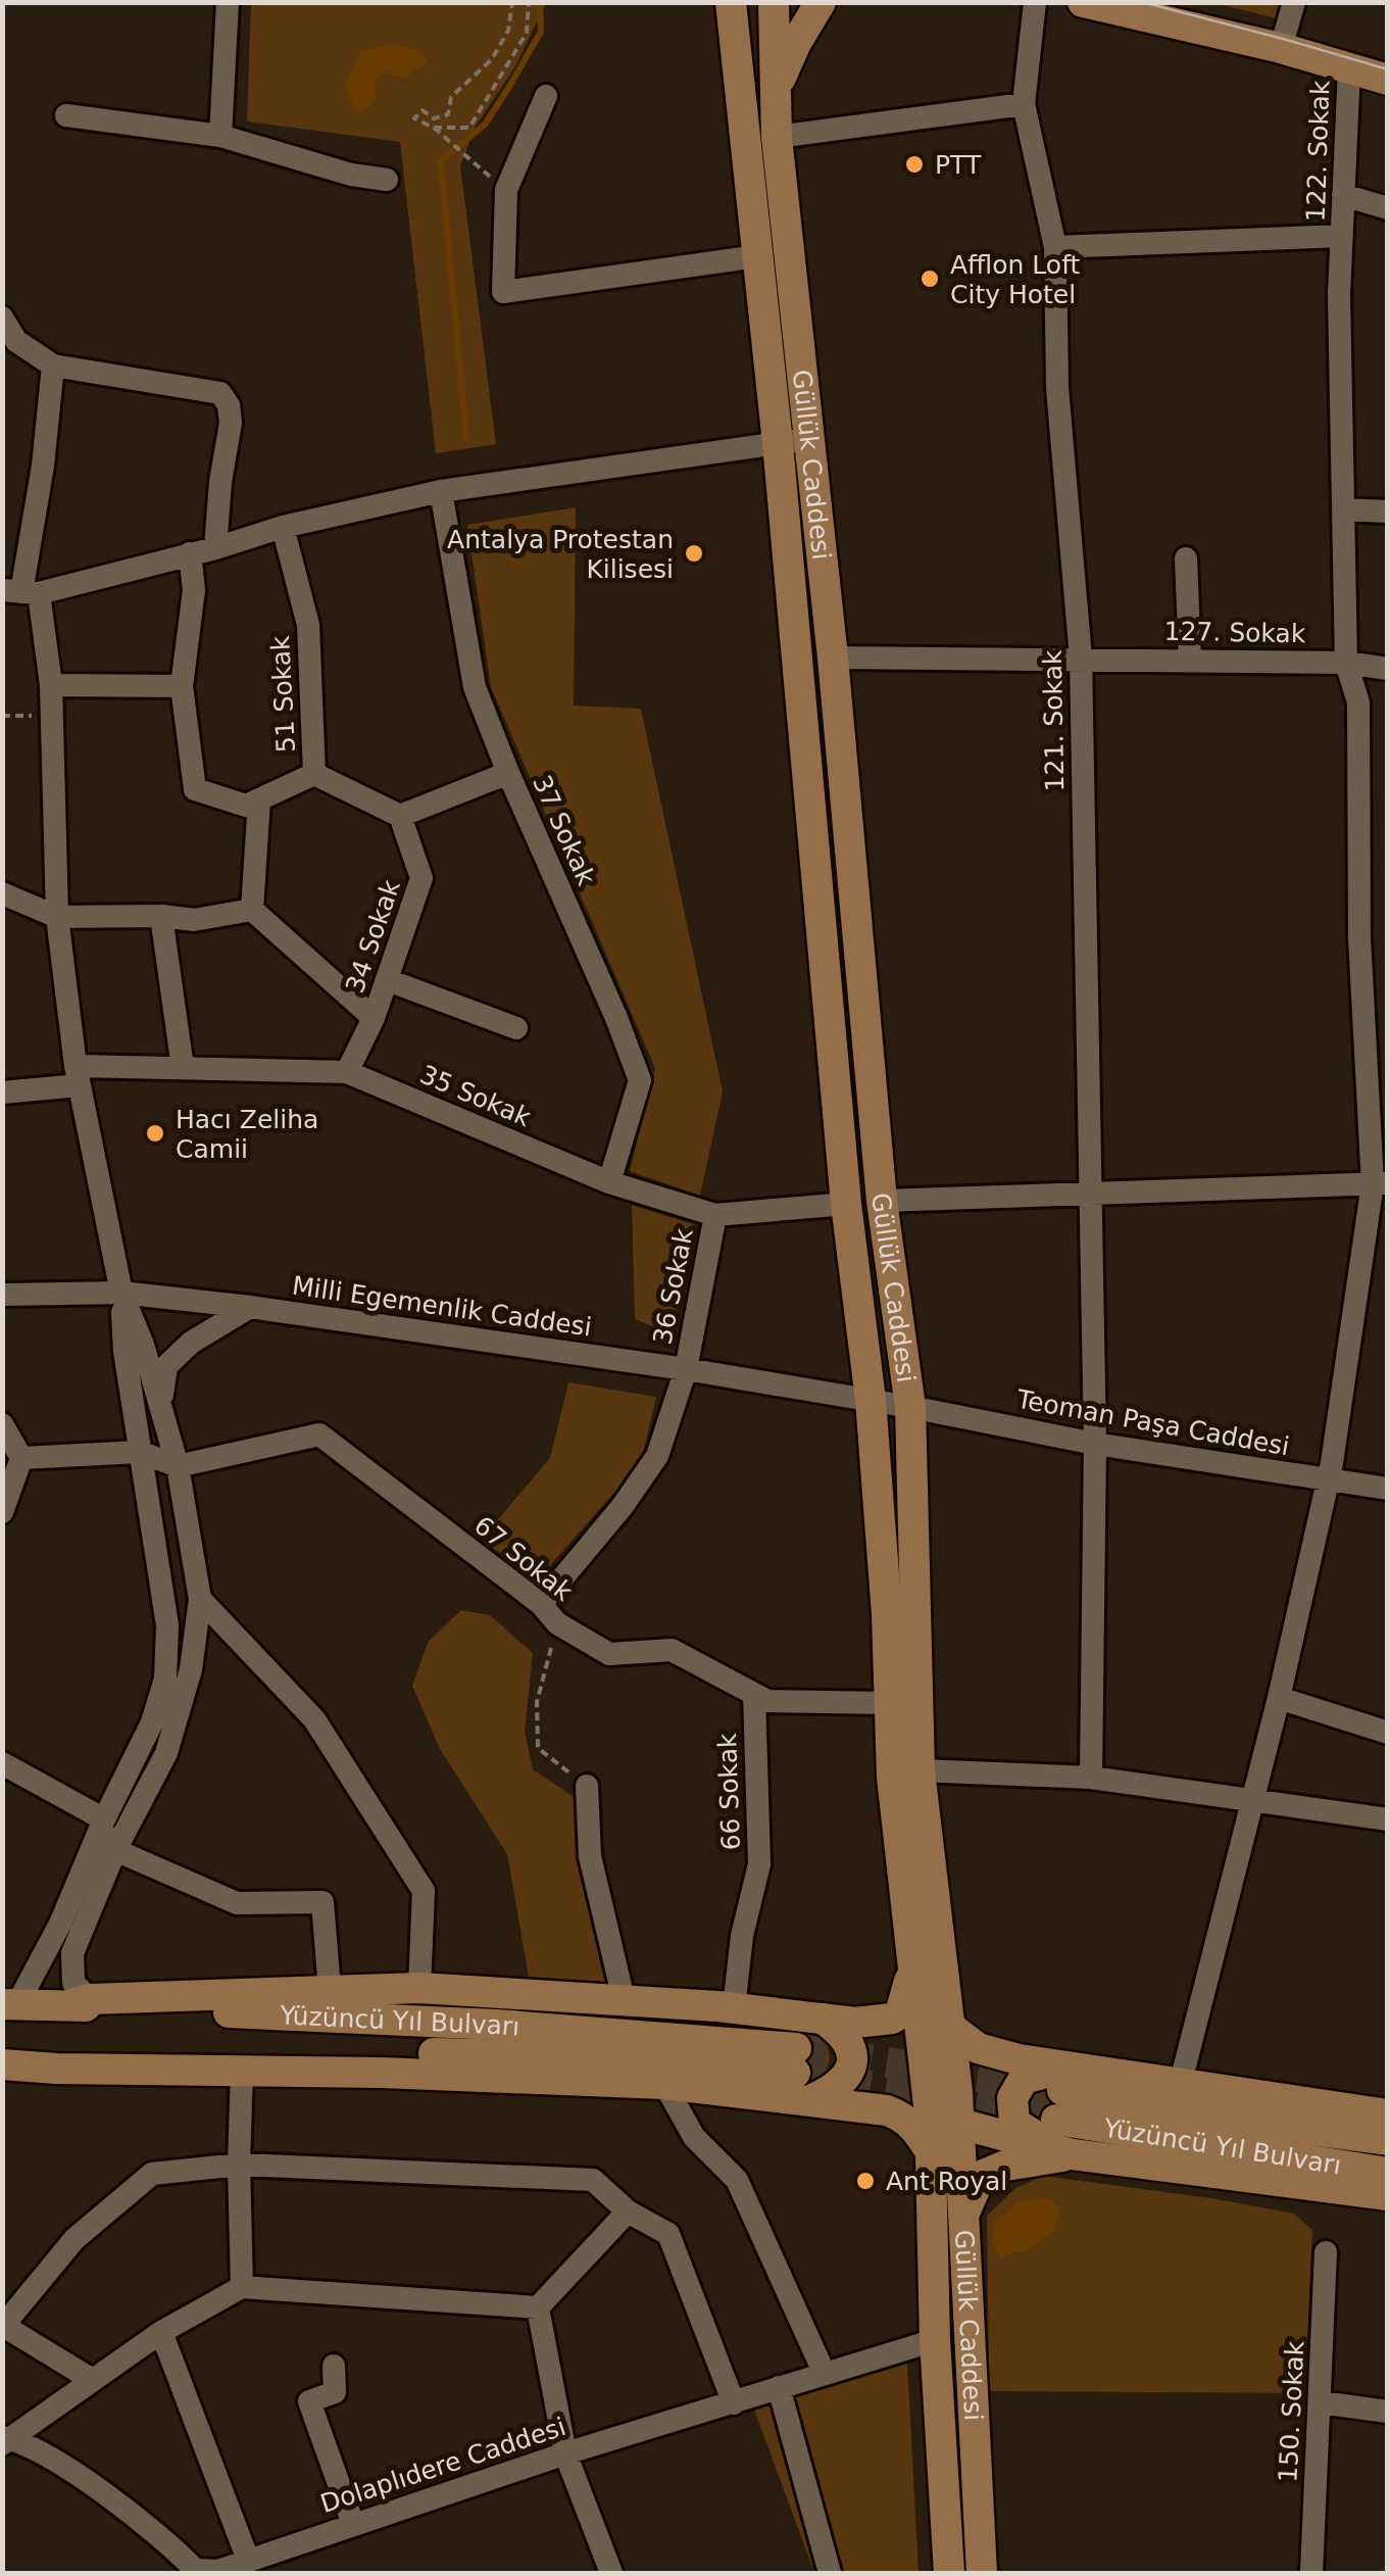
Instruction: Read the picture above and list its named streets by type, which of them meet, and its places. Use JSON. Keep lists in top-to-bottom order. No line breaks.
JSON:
{"streets":{"main road":["Güllük Caddesi","Yüzüncü Yıl Bulvarı"],"street":["122. Sokak","127. Sokak","51 Sokak","121. Sokak","37 Sokak","34 Sokak","35 Sokak","36 Sokak","Milli Egemenlik Caddesi","Teoman Paşa Caddesi","67 Sokak","66 Sokak","150. Sokak","Dolaplıdere Caddesi"]},"crossings":[["122. Sokak","127. Sokak"],["122. Sokak","Teoman Paşa Caddesi"],["Güllük Caddesi","127. Sokak"],["Güllük Caddesi","35 Sokak"],["Güllük Caddesi","Milli Egemenlik Caddesi"],["Güllük Caddesi","Teoman Paşa Caddesi"],["Güllük Caddesi","67 Sokak"],["Güllük Caddesi","Dolaplıdere Caddesi"],["127. Sokak","121. Sokak"],["51 Sokak","34 Sokak"],["121. Sokak","Teoman Paşa Caddesi"],["37 Sokak","35 Sokak"],["34 Sokak","35 Sokak"],["35 Sokak","36 Sokak"],["36 Sokak","Milli Egemenlik Caddesi"],["36 Sokak","67 Sokak"],["Milli Egemenlik Caddesi","Teoman Paşa Caddesi"],["67 Sokak","66 Sokak"]],"places":["PTT","Afflon Loft City Hotel","Antalya Protestan Kilisesi","Hacı Zeliha Camii","Ant Royal"]}
